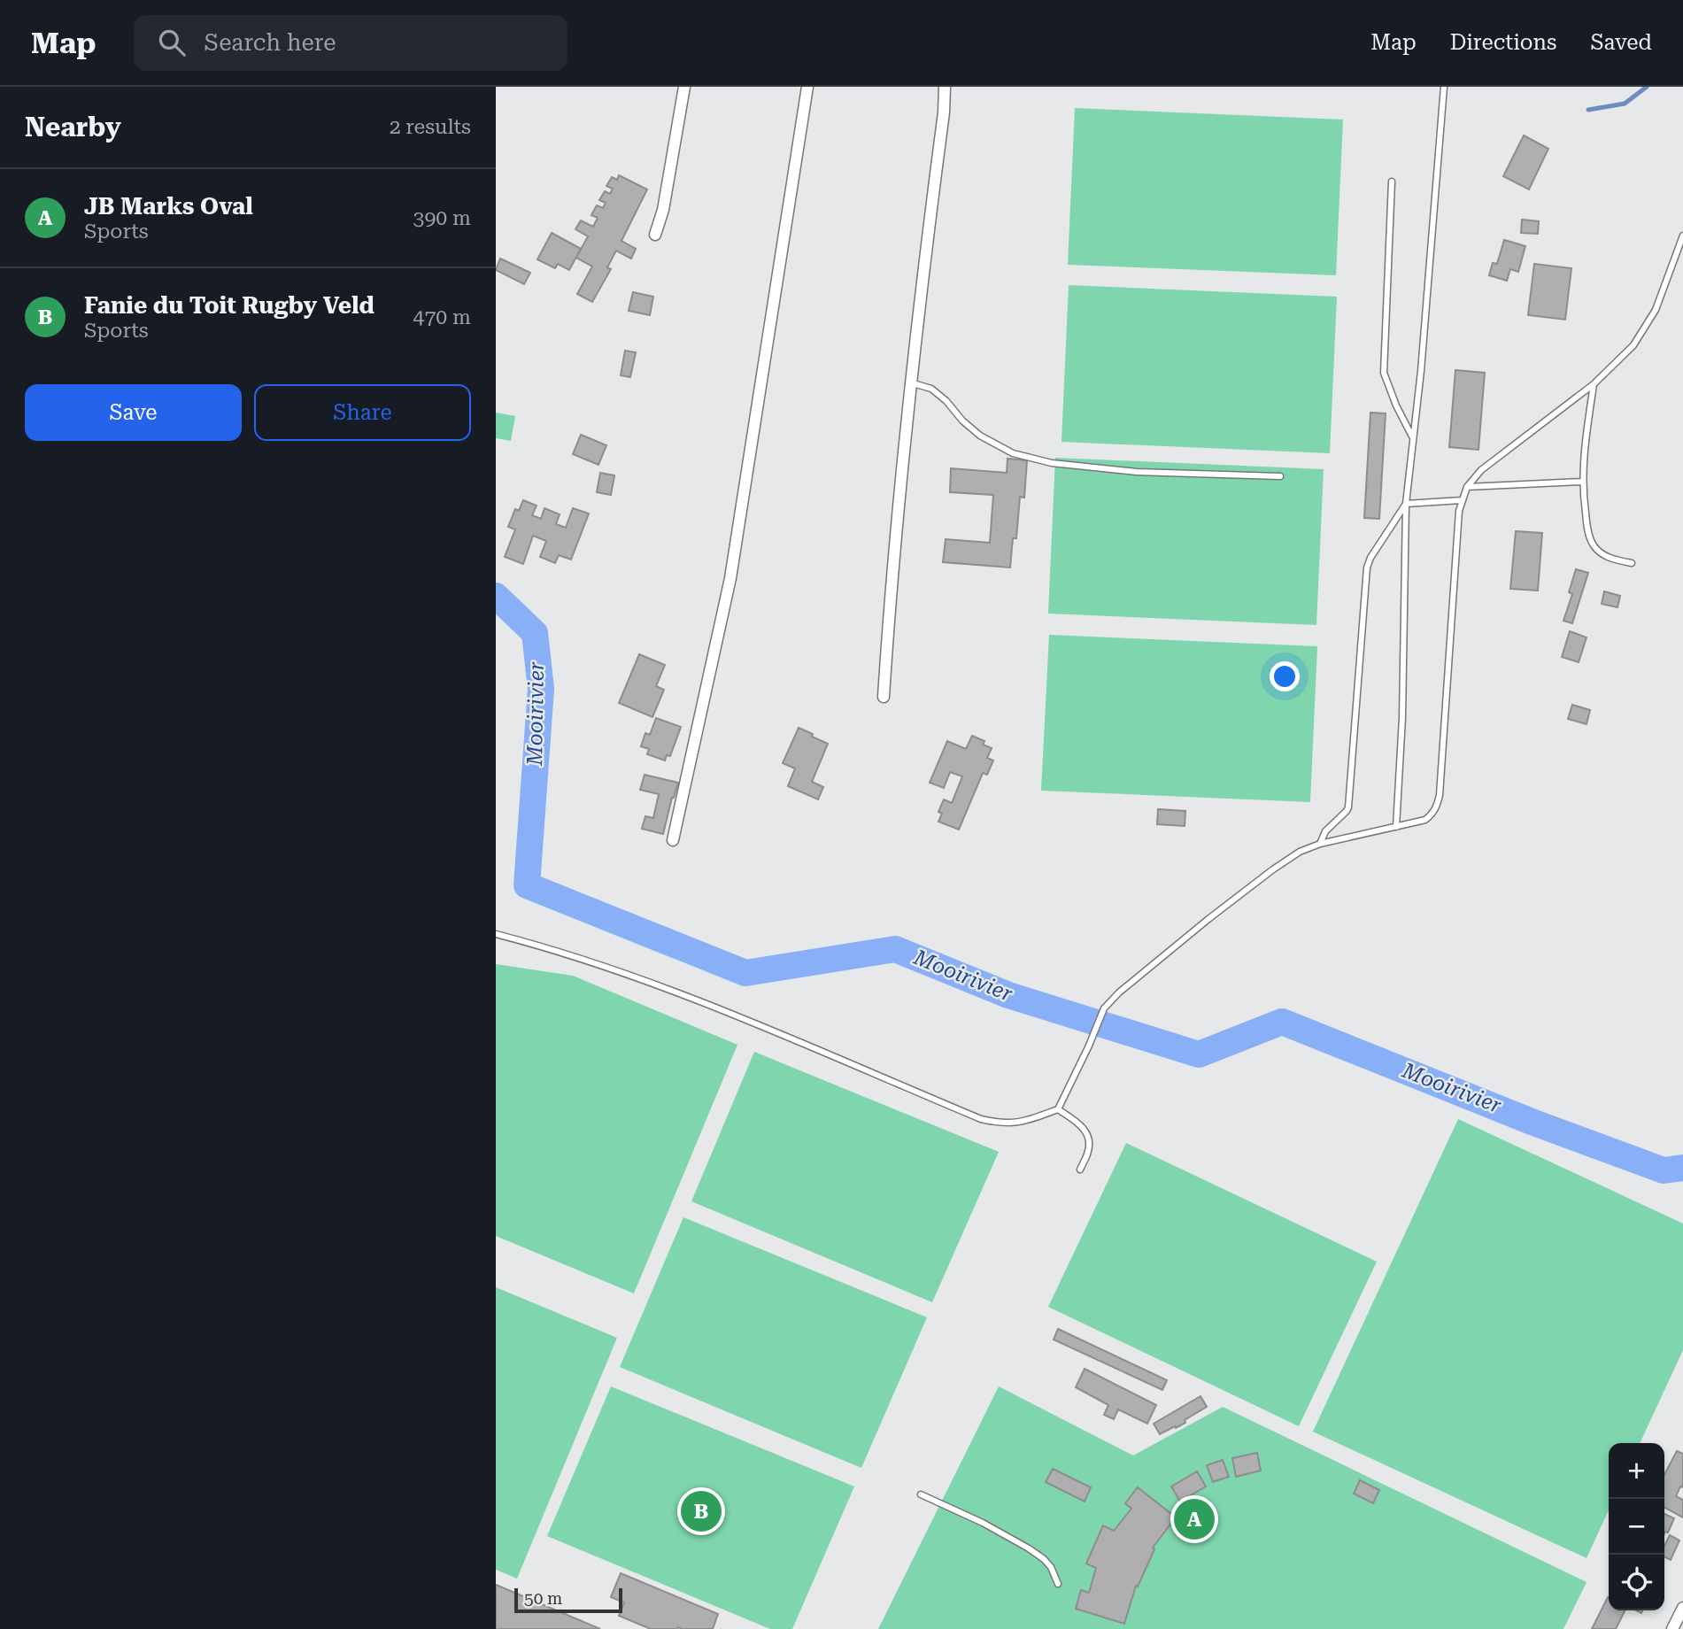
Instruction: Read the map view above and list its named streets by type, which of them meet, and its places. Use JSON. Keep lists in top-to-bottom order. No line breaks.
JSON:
{"water":["Mooirivier"],"scale_bar":"50 m","page":{"header":"Map","search":"Search here","nav":["Map","Directions","Saved"],"heading":["Nearby","2 results"],"list":[{"mark":"A","name":"JB Marks Oval","note":"Sports","value":"390 m"},{"mark":"B","name":"Fanie du Toit Rugby Veld","note":"Sports","value":"470 m"}],"buttons":["Save","Share"],"map_buttons":["+","−"],"pins":["B","A"],"scale":"50 m"}}
